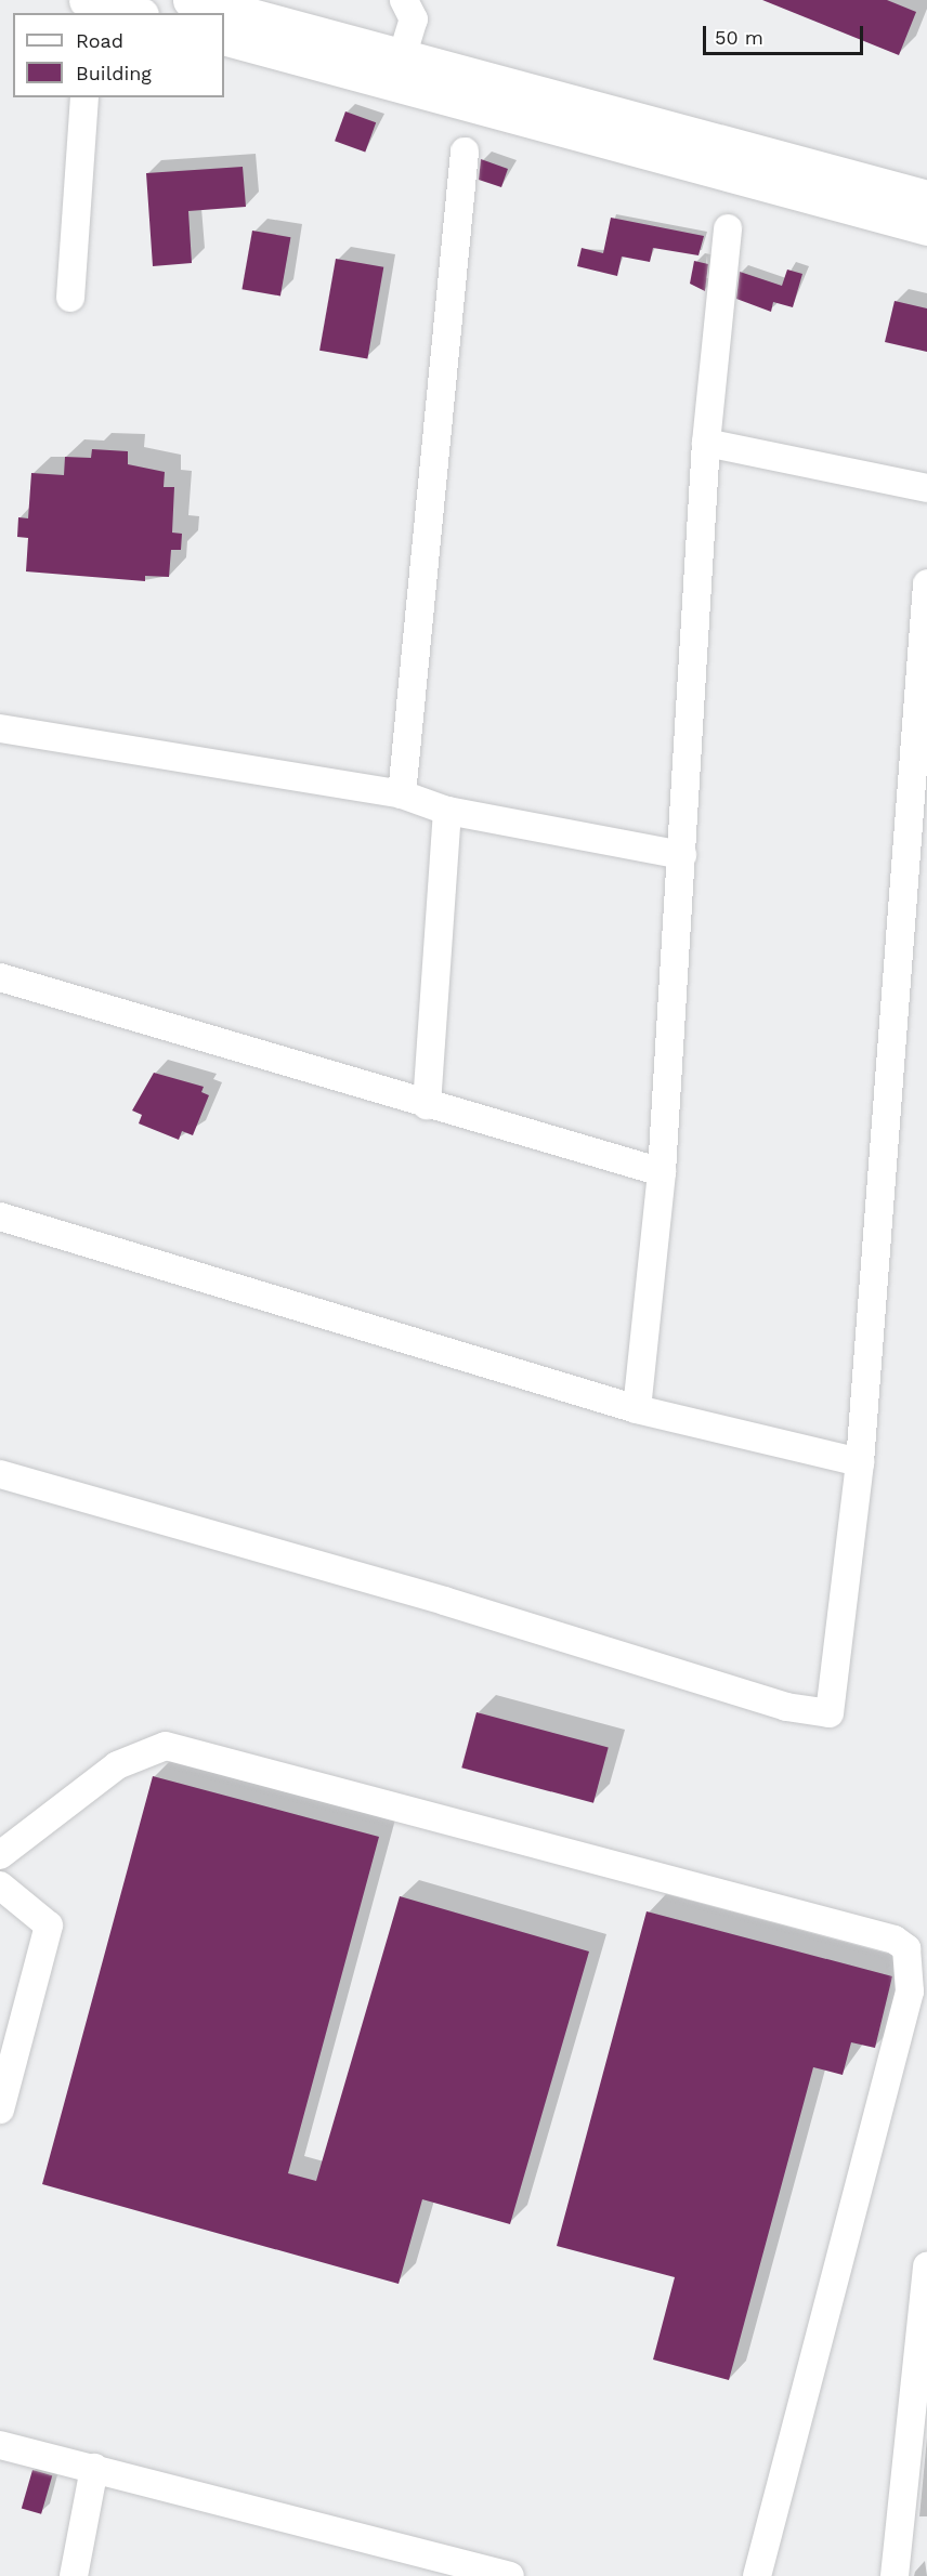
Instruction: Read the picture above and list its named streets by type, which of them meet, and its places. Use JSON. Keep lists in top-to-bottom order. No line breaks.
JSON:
{"legend":["Road","Building"],"scale_bar":"50 m"}
